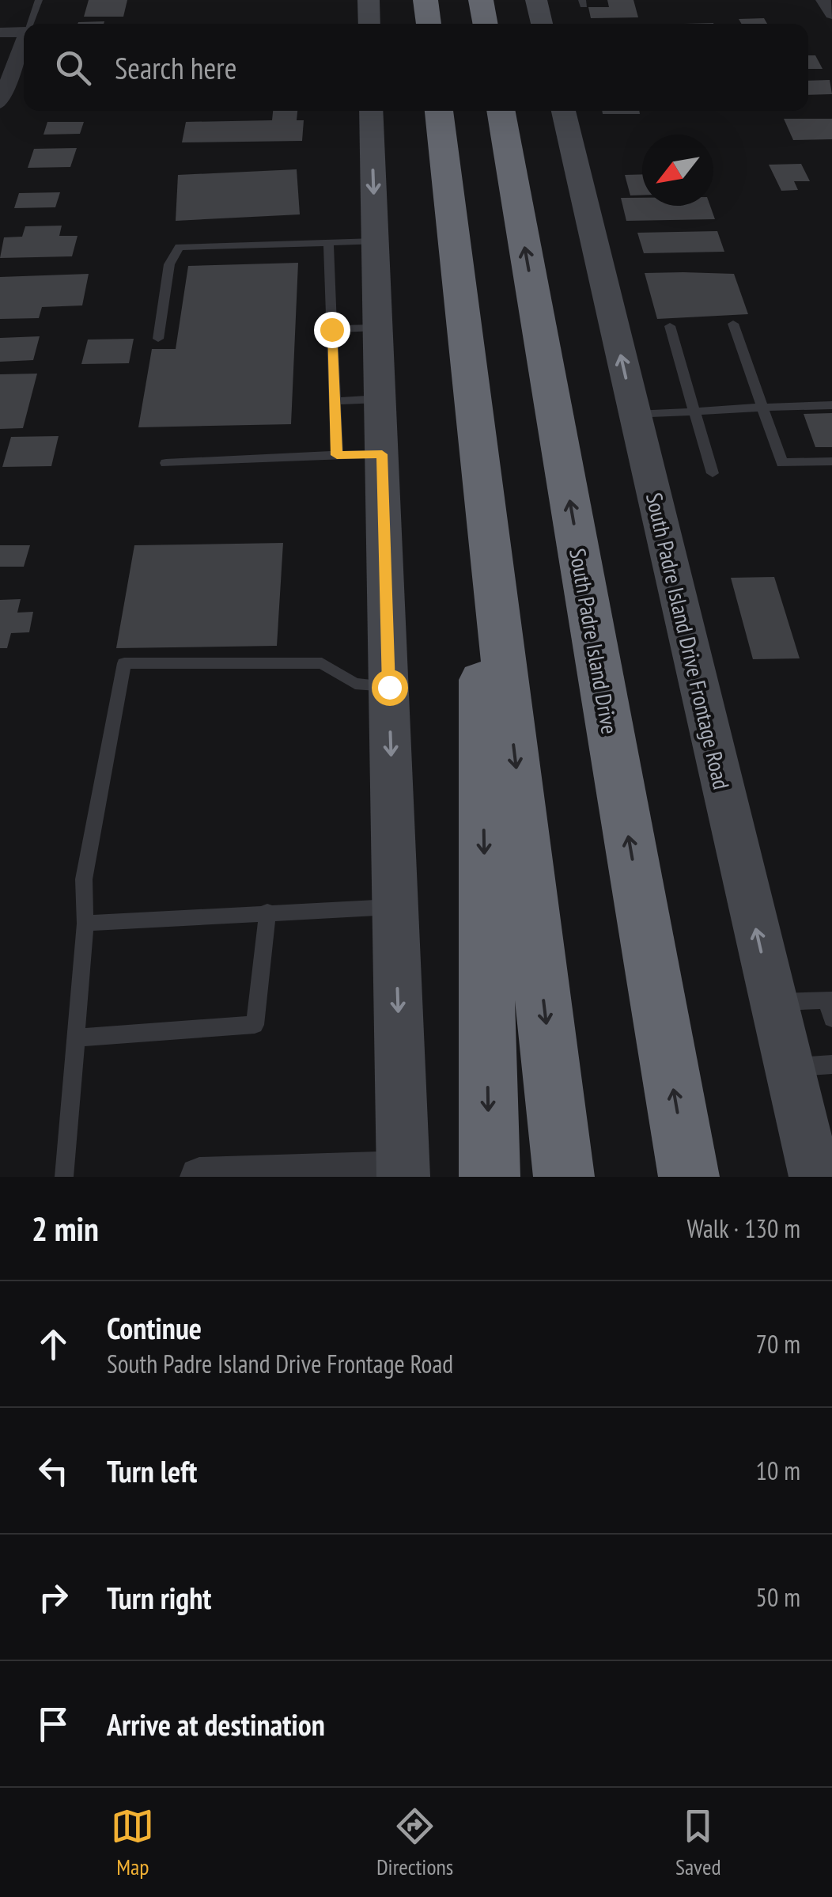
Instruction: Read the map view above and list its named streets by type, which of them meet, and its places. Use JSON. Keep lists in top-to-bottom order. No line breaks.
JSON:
{"streets":{"highway":["South Padre Island Drive"],"main road":["South Padre Island Drive Frontage Road"]},"north":"bottom left","page":{"search":"Search here","heading":["2 min","Walk · 130 m"],"list":[["Continue","South Padre Island Drive Frontage Road","70 m"],["Turn left","10 m"],["Turn right","50 m"],"Arrive at destination"],"nav":["Map","Directions","Saved"]}}
